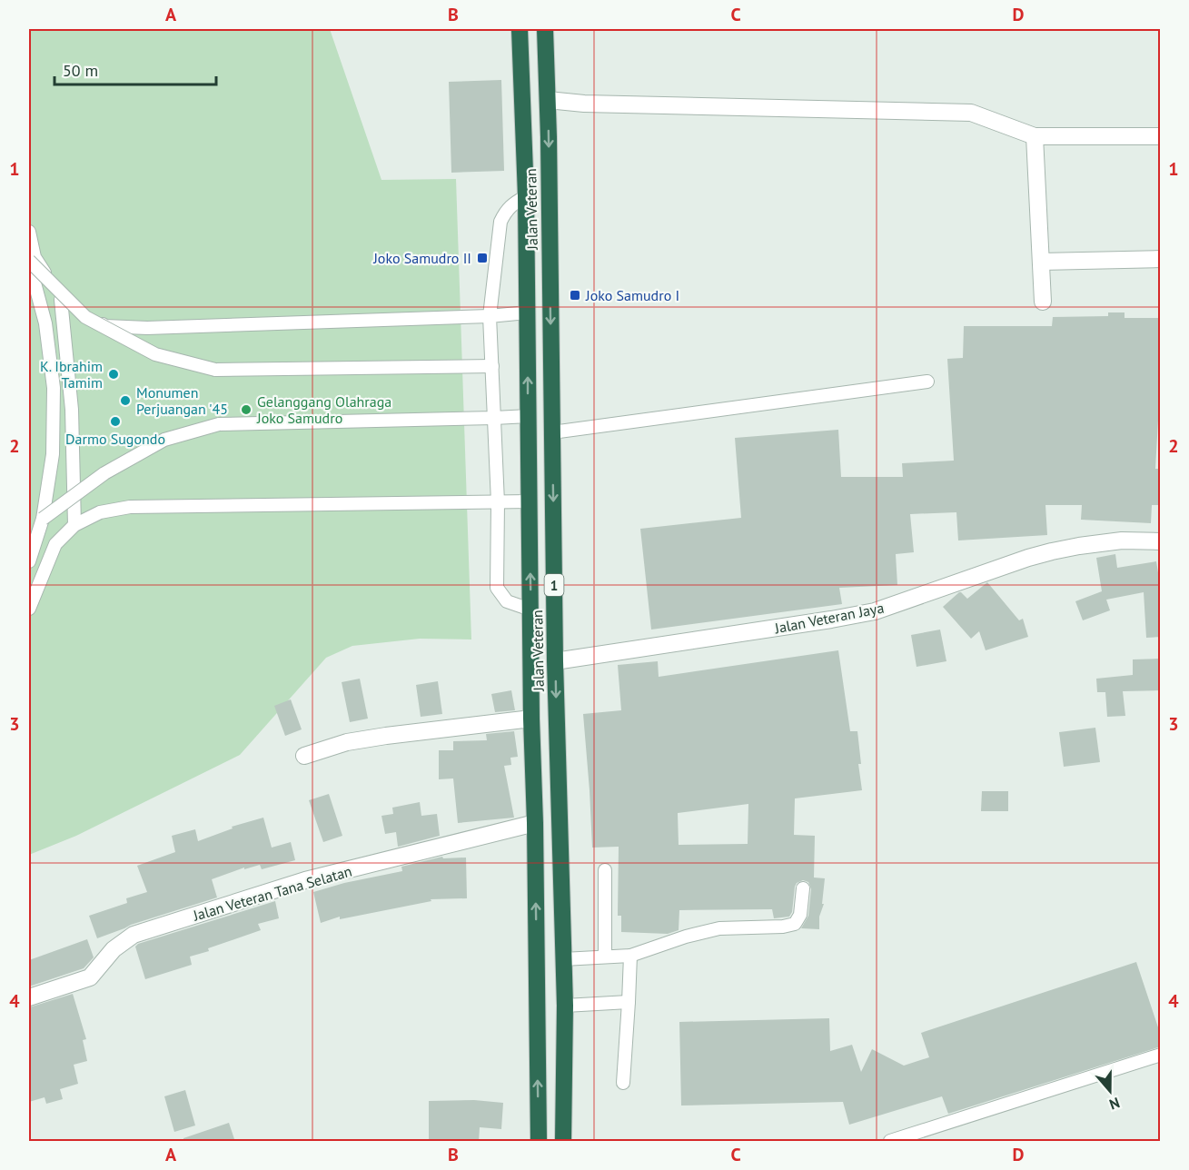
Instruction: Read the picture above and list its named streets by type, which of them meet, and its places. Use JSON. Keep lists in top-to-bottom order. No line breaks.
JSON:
{"streets":{"highway":["Jalan Veteran","1"],"street":["Jalan Veteran Jaya","Jalan Veteran Tana Selatan"]},"crossings":[["Jalan Veteran","Jalan Veteran Jaya"],["Jalan Veteran","Jalan Veteran Tana Selatan"]],"places":{"transit":["Joko Samudro II","Joko Samudro I"],"other":["K. Ibrahim Tamim","Monumen Perjuangan '45","Gelanggang Olahraga Joko Samudro","Darmo Sugondo"]},"scale_bar":"50 m","north":"bottom","grid":{"columns":["A","B","C","D"],"rows":["1","2","3","4"]}}
